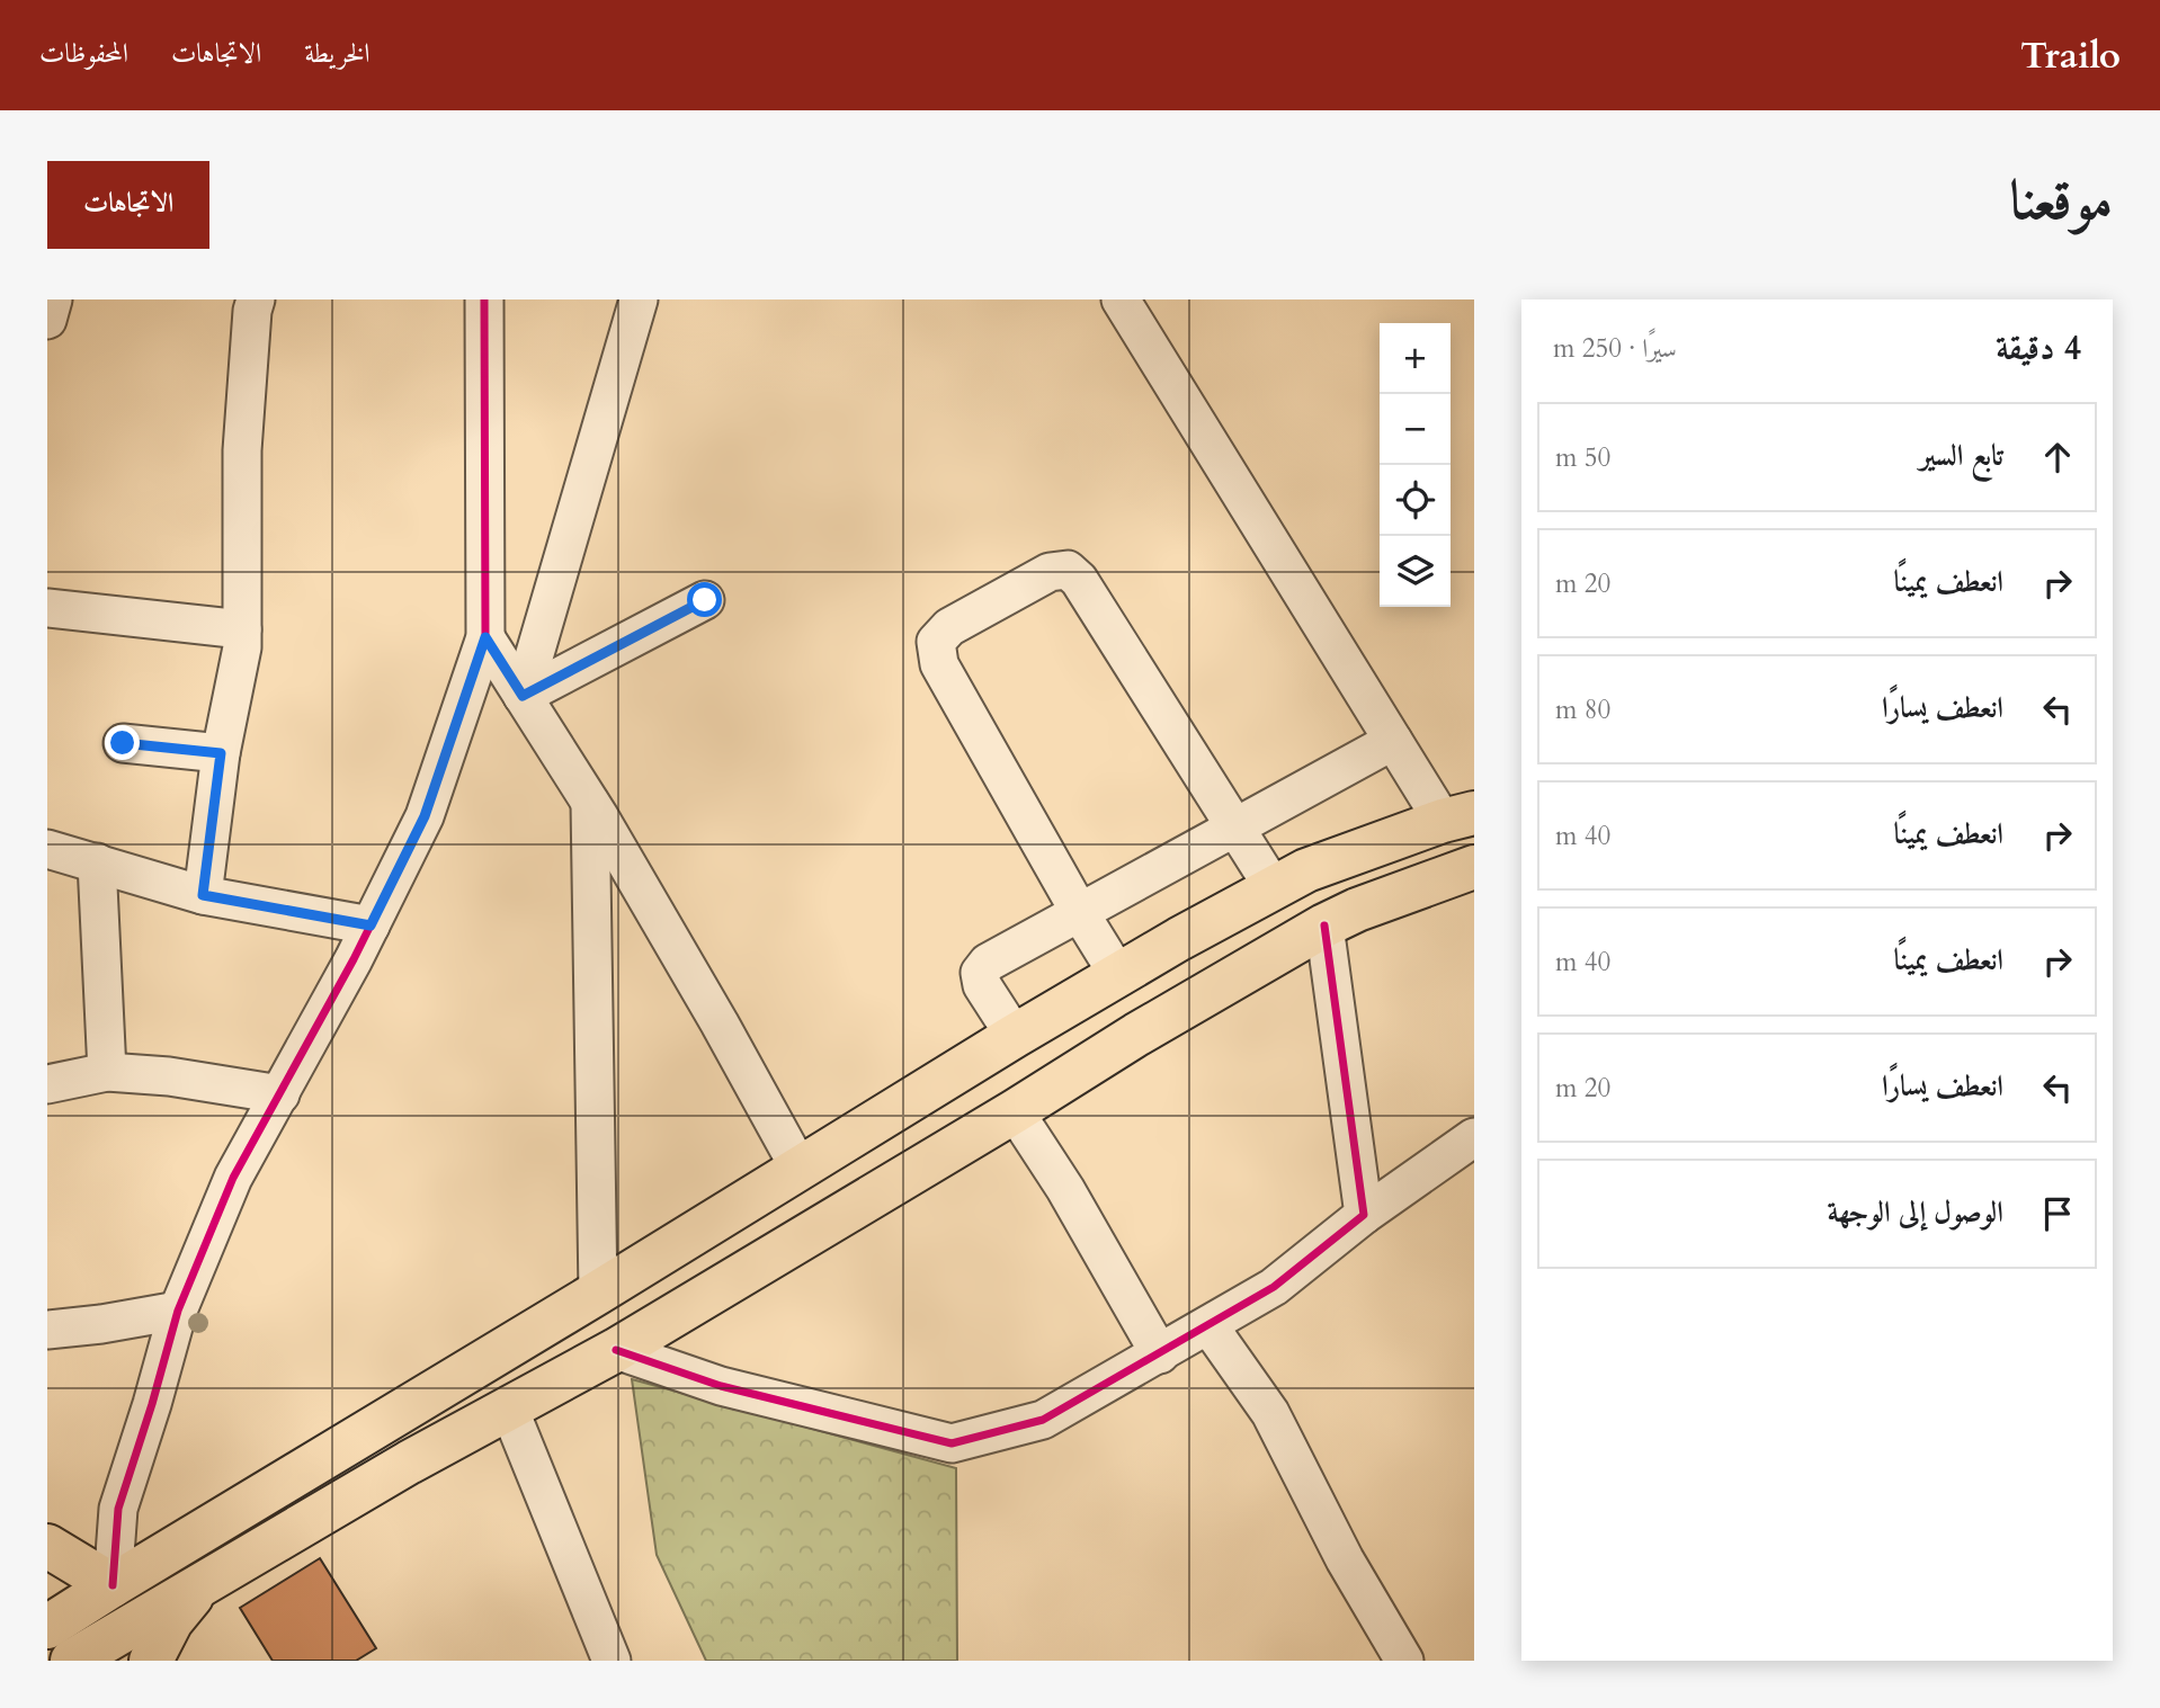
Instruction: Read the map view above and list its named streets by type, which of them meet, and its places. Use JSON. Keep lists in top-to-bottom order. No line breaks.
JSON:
{"page":{"header":"Trailo","nav":["الخريطة","الاتجاهات","المحفوظات"],"title":"موقعنا","buttons":"الاتجاهات","heading":["4 دقيقة","سيرًا · 250 m"],"map_buttons":["+","−"],"list":[["تابع السير","50 m"],["انعطف يمينًا","20 m"],["انعطف يسارًا","80 m"],["انعطف يمينًا","40 m"],["انعطف يمينًا","40 m"],["انعطف يسارًا","20 m"],"الوصول إلى الوجهة"]}}
